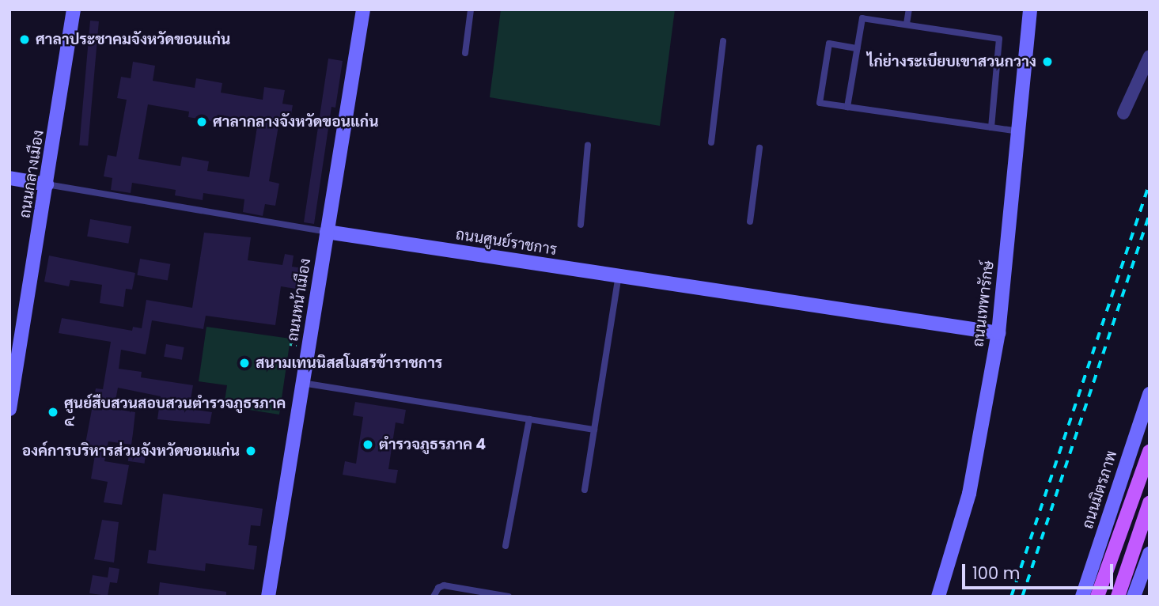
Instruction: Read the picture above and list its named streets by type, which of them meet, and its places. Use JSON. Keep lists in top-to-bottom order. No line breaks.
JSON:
{"streets":{"street":["ถนนกลางเมือง","ถนนศูนย์ราชการ","ถนนหน้าเมือง","ถนนเทพารักษ์","ถนนมิตรภาพ"]},"crossings":[["ถนนกลางเมือง","ถนนศูนย์ราชการ"],["ถนนศูนย์ราชการ","ถนนหน้าเมือง"],["ถนนศูนย์ราชการ","ถนนเทพารักษ์"]],"places":["ศาลาประชาคมจังหวัดขอนแก่น","ไก่ย่างระเบียบเขาสวนกวาง","ศาลากลางจังหวัดขอนแก่น","สนามเทนนิสสโมสรข้าราชการ","ศูนย์สืบสวนสอบสวนตำรวจภูธรภาค ๔","ตำรวจภูธรภาค 4","องค์การบริหารส่วนจังหวัดขอนแก่น"],"scale_bar":"100 m"}
